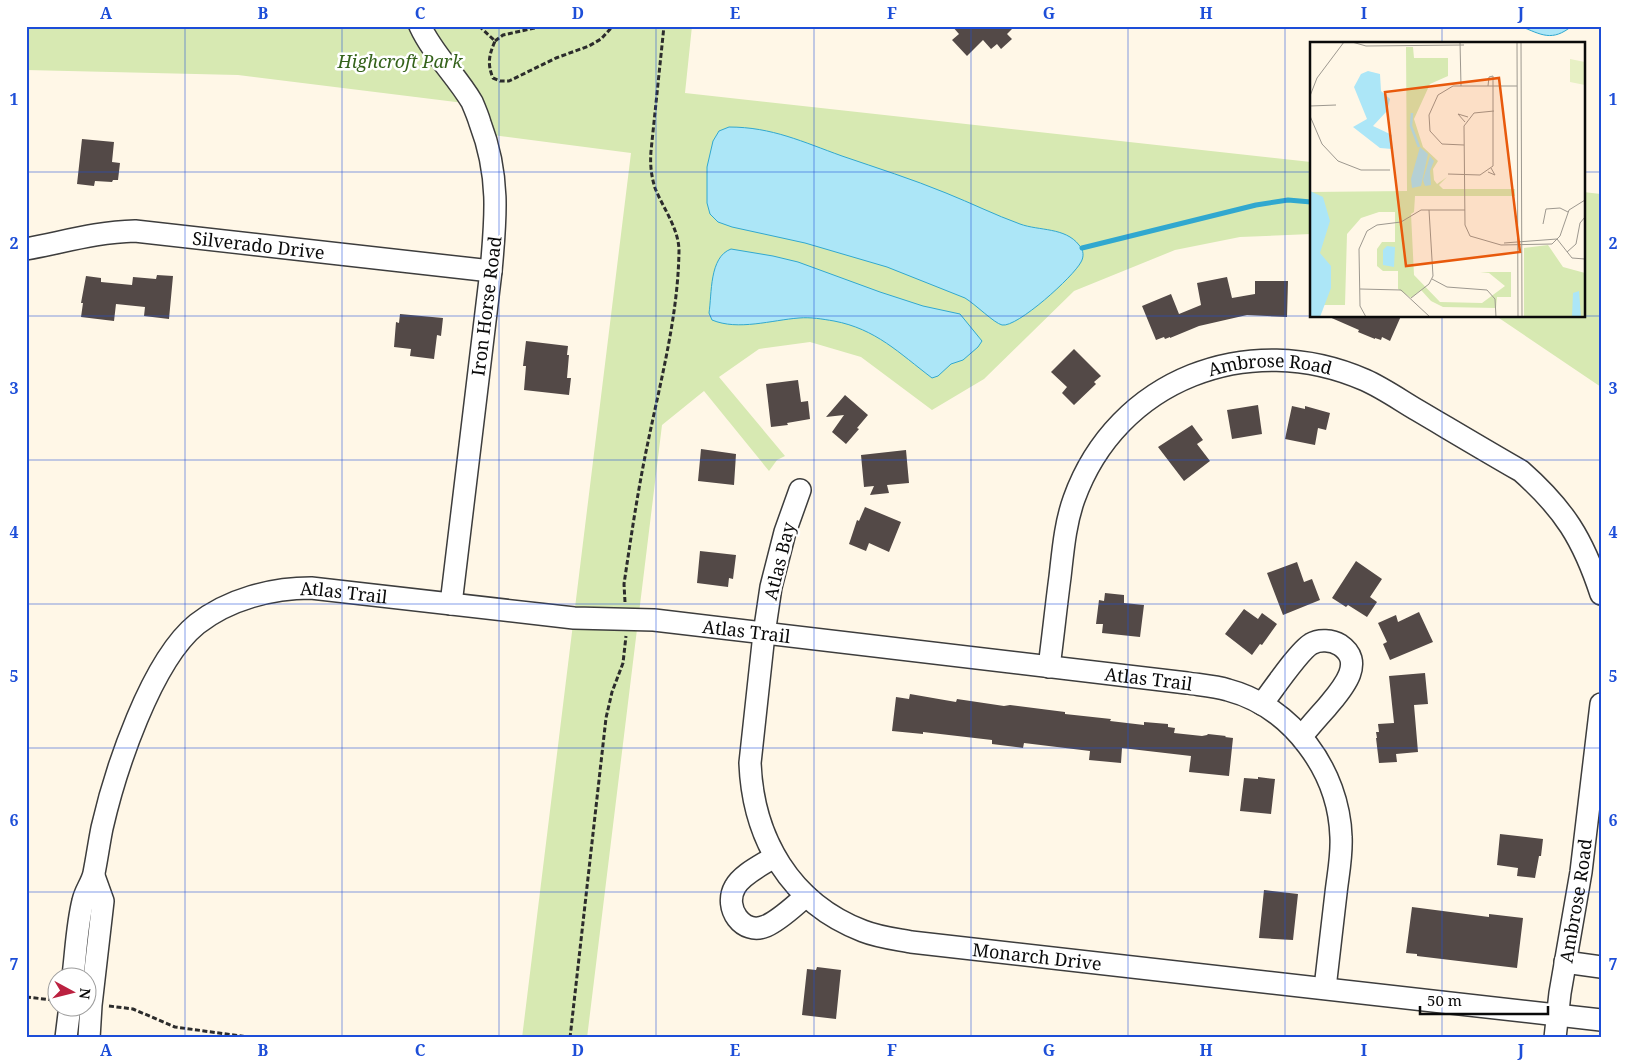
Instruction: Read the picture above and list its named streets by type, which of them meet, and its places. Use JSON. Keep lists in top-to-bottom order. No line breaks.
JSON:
{"streets":{"street":["Silverado Drive","Iron Horse Road","Ambrose Road","Atlas Bay","Atlas Trail","Monarch Drive"]},"crossings":[["Silverado Drive","Iron Horse Road"],["Iron Horse Road","Atlas Trail"],["Ambrose Road","Atlas Trail"],["Ambrose Road","Monarch Drive"],["Atlas Bay","Atlas Trail"],["Atlas Bay","Monarch Drive"],["Atlas Trail","Monarch Drive"]],"parks":["Highcroft Park"],"scale_bar":"50 m","north":"right","grid":{"columns":["A","B","C","D","E","F","G","H","I","J"],"rows":["1","2","3","4","5","6","7"]}}
